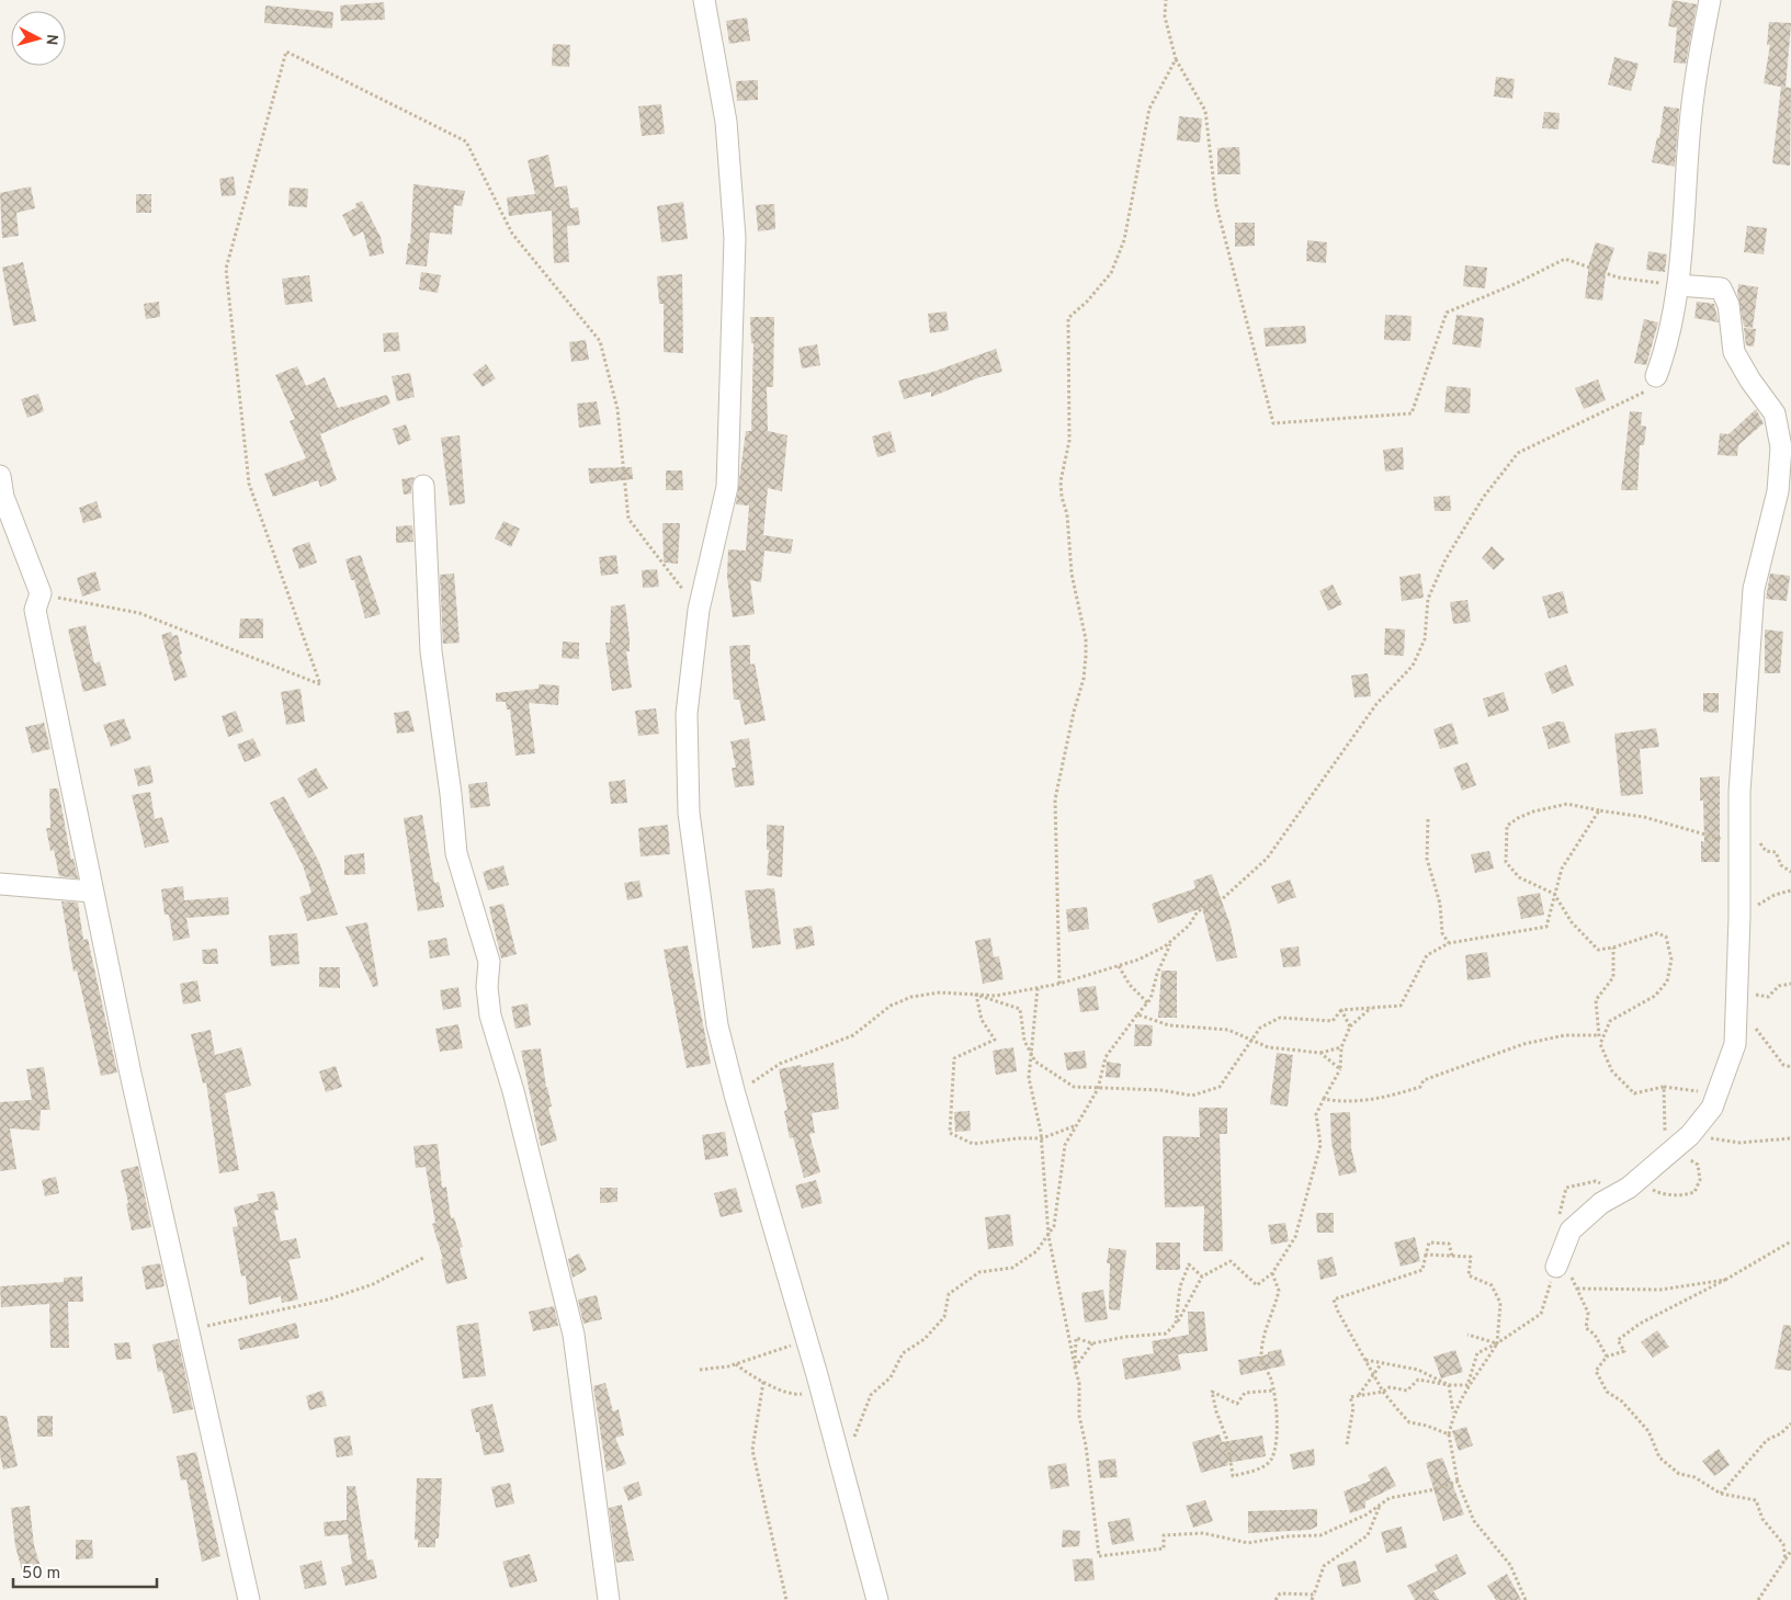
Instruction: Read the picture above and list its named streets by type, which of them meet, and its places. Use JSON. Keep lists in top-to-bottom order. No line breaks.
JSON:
{"scale_bar":"50 m","north":"right"}
